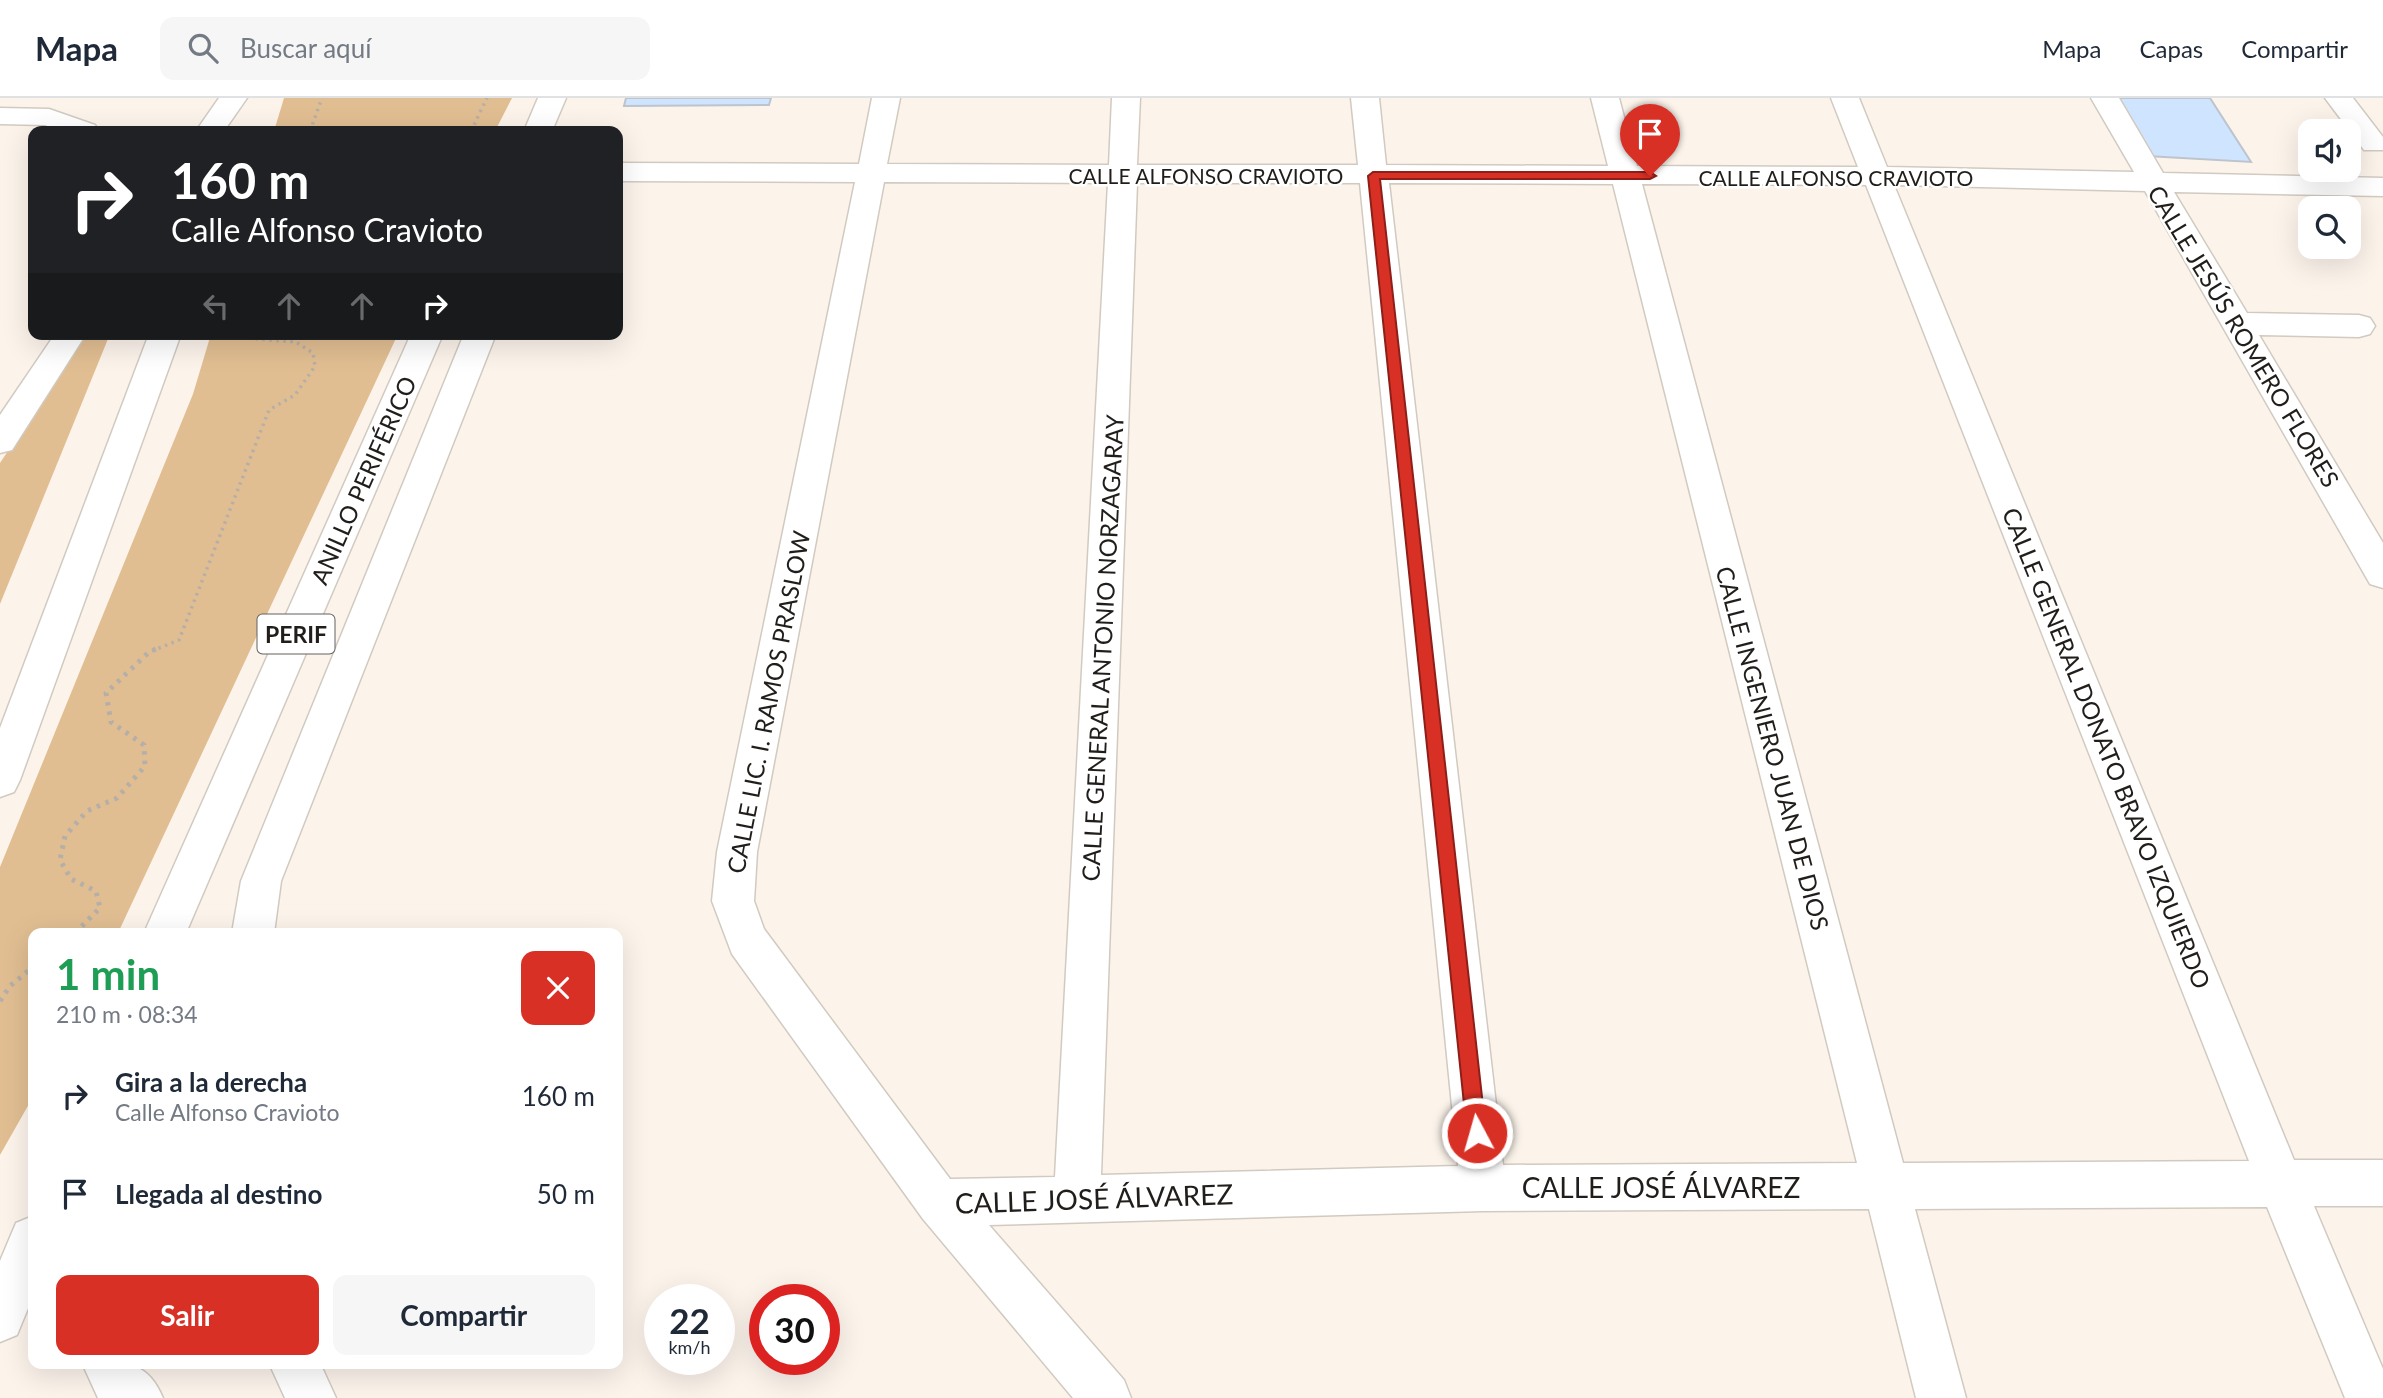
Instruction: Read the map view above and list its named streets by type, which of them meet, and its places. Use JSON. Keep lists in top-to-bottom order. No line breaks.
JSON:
{"streets":{"street":["CALLE ALFONSO CRAVIOTO","CALLE JESÚS ROMERO FLORES","ANILLO PERIFÉRICO","PERIF","CALLE GENERAL ANTONIO NORZAGARAY","CALLE LIC. I. RAMOS PRASLOW","CALLE INGENIERO JUAN DE DIOS","CALLE GENERAL DONATO BRAVO IZQUIERDO","CALLE JOSÉ ÁLVAREZ"]},"crossings":[["CALLE ALFONSO CRAVIOTO","CALLE JESÚS ROMERO FLORES"],["CALLE ALFONSO CRAVIOTO","CALLE GENERAL ANTONIO NORZAGARAY"],["CALLE ALFONSO CRAVIOTO","CALLE LIC. I. RAMOS PRASLOW"],["CALLE ALFONSO CRAVIOTO","CALLE INGENIERO JUAN DE DIOS"],["CALLE ALFONSO CRAVIOTO","CALLE GENERAL DONATO BRAVO IZQUIERDO"],["CALLE GENERAL ANTONIO NORZAGARAY","CALLE JOSÉ ÁLVAREZ"],["CALLE LIC. I. RAMOS PRASLOW","CALLE JOSÉ ÁLVAREZ"],["CALLE INGENIERO JUAN DE DIOS","CALLE JOSÉ ÁLVAREZ"],["CALLE GENERAL DONATO BRAVO IZQUIERDO","CALLE JOSÉ ÁLVAREZ"]],"page":{"header":"Mapa","search":"Buscar aquí","nav":["Mapa","Capas","Compartir"],"turn":["160 m","Calle Alfonso Cravioto"],"heading":["1 min","210 m · 08:34"],"list":[{"name":"Gira a la derecha","note":"Calle Alfonso Cravioto","value":"160 m"},{"name":"Llegada al destino","value":"50 m"}],"buttons":["Salir","Compartir"],"speed":"22 km/h","limit":"30"}}
